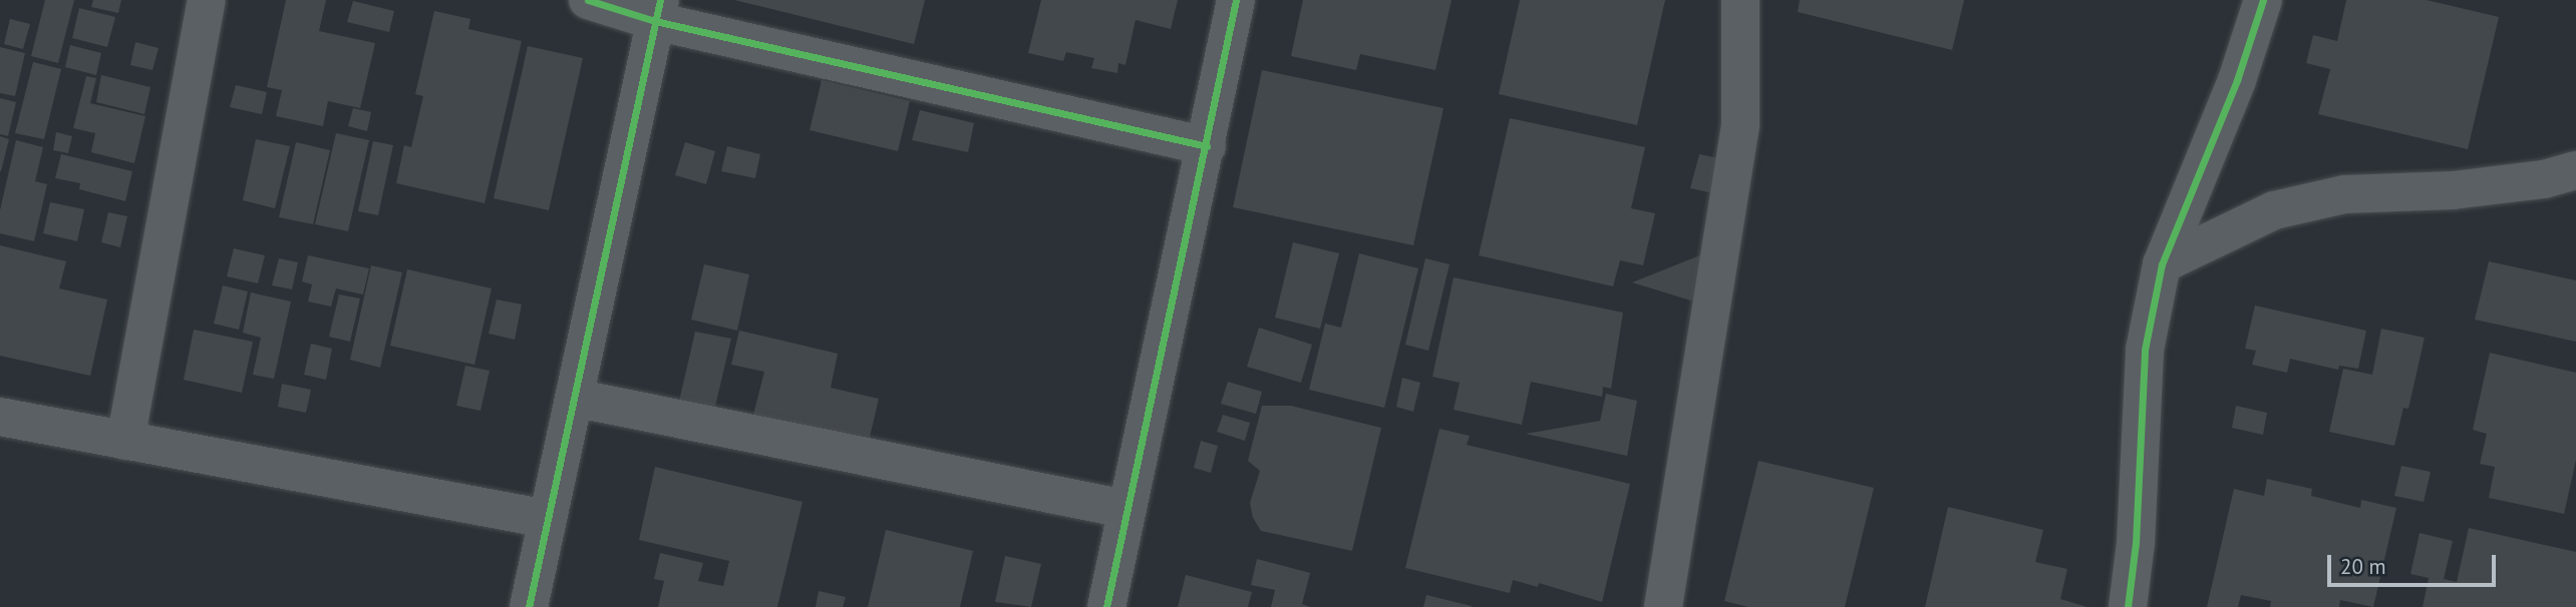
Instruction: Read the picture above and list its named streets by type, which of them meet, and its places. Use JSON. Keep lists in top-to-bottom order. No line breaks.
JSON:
{"scale_bar":"20 m"}
